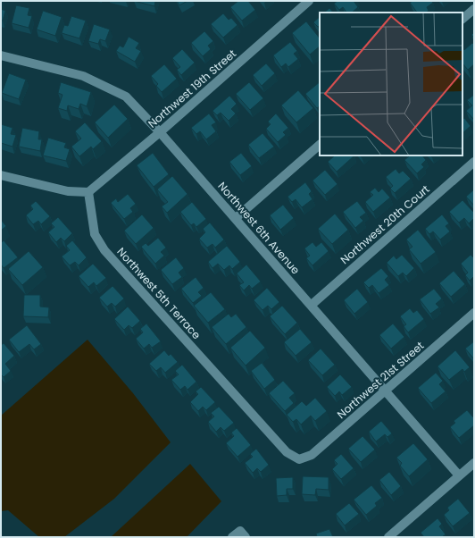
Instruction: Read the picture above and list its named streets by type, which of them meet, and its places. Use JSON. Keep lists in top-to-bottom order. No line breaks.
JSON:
{"streets":{"street":["Northwest 19th Street","Northwest 20th Court","Northwest 6th Avenue","Northwest 5th Terrace","Northwest 21st Street"]},"crossings":[["Northwest 19th Street","Northwest 6th Avenue"],["Northwest 19th Street","Northwest 5th Terrace"],["Northwest 20th Court","Northwest 6th Avenue"],["Northwest 6th Avenue","Northwest 21st Street"],["Northwest 5th Terrace","Northwest 21st Street"]]}
